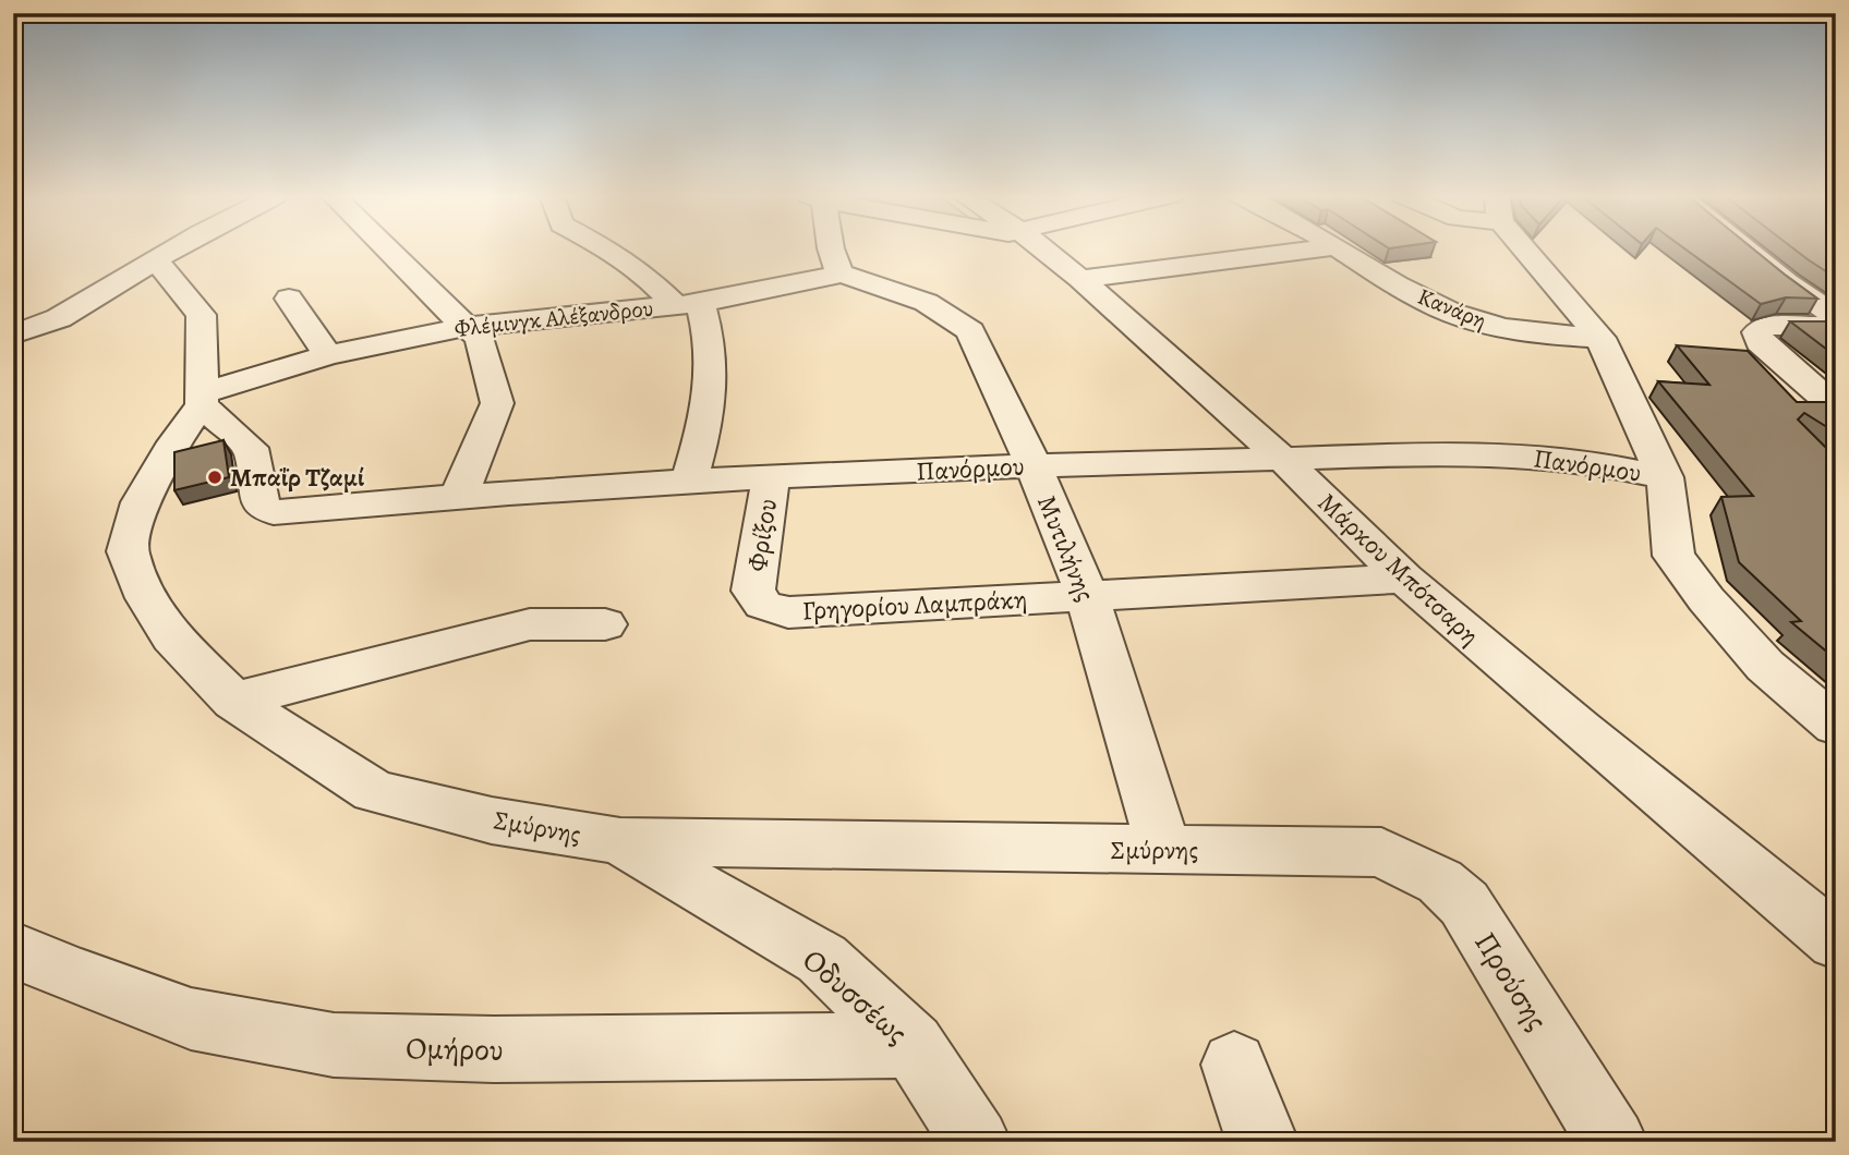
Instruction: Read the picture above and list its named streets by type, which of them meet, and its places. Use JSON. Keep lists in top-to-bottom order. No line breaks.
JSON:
{"streets":{"street":["Κανάρη","Φλέμινγκ Αλέξανδρου","Πανόρμου","Φρίξου","Mυτιλήνης","Μάρκου Μπότσαρη","Γρηγορίου Λαμπράκη","Σμύρνης","Προύσης","Οδυσσέως","Ομήρου"]},"crossings":[["Φλέμινγκ Αλέξανδρου","Πανόρμου"],["Φλέμινγκ Αλέξανδρου","Mυτιλήνης"],["Φλέμινγκ Αλέξανδρου","Σμύρνης"],["Πανόρμου","Φρίξου"],["Πανόρμου","Mυτιλήνης"],["Πανόρμου","Μάρκου Μπότσαρη"],["Πανόρμου","Σμύρνης"],["Φρίξου","Γρηγορίου Λαμπράκη"],["Mυτιλήνης","Γρηγορίου Λαμπράκη"],["Mυτιλήνης","Σμύρνης"],["Μάρκου Μπότσαρη","Γρηγορίου Λαμπράκη"],["Σμύρνης","Προύσης"],["Σμύρνης","Οδυσσέως"],["Οδυσσέως","Ομήρου"]],"places":["Μπαΐρ Τζαμί"]}
